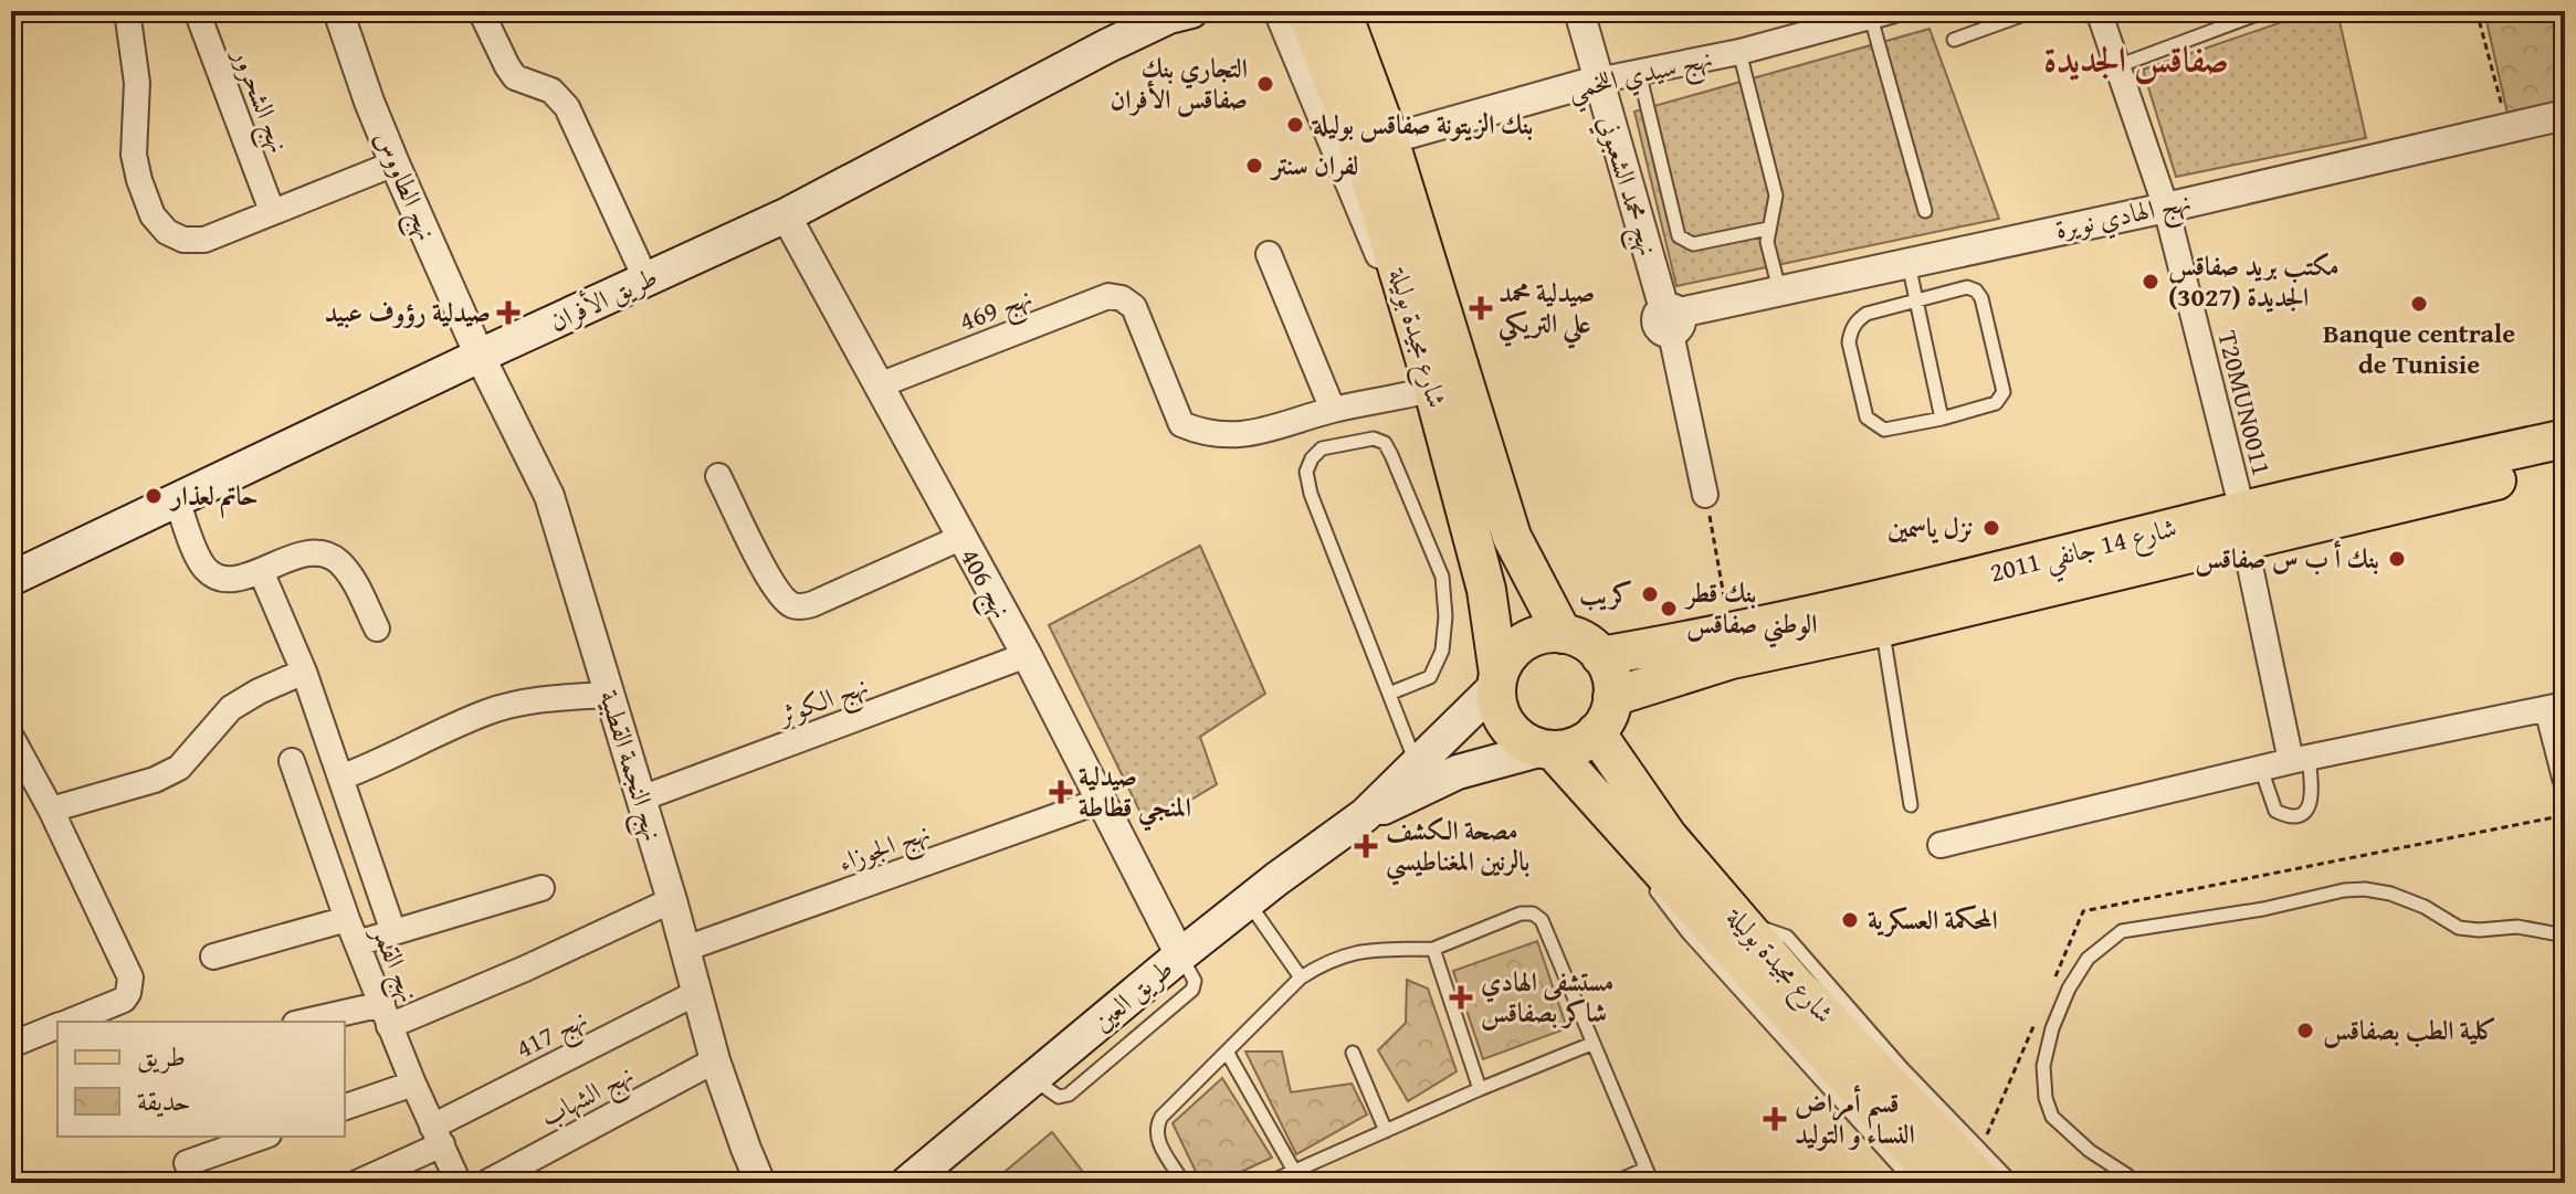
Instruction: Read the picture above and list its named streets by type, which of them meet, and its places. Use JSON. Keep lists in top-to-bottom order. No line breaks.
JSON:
{"streets":{"main road":["طريق الأفران","شارع مجيدة بوليلة","شارع 14 جانفي 2011","طريق العين"],"street":["نهج سيدي اللخمي","نهج الشحرور","نهج الطاووس","نهج محمد الشعبوني","نهج الهادي نويرة","نهج 469","T20MUN0011","نهج 406","نهج الكوثر","نهج النجمة القطبية","نهج الجوزاء","نهج القمر","نهج 417","نهج الشهاب"]},"crossings":[["نهج سيدي اللخمي","نهج محمد الشعبوني"],["نهج سيدي اللخمي","شارع مجيدة بوليلة"],["نهج الطاووس","طريق الأفران"],["نهج الطاووس","نهج النجمة القطبية"],["نهج محمد الشعبوني","نهج الهادي نويرة"],["نهج الهادي نويرة","T20MUN0011"],["طريق الأفران","نهج 406"],["طريق الأفران","نهج النجمة القطبية"],["نهج 469","نهج 406"],["شارع مجيدة بوليلة","شارع 14 جانفي 2011"],["شارع مجيدة بوليلة","طريق العين"],["T20MUN0011","شارع 14 جانفي 2011"],["شارع 14 جانفي 2011","طريق العين"],["نهج 406","نهج الكوثر"],["نهج 406","نهج الجوزاء"],["نهج 406","طريق العين"],["نهج الكوثر","نهج النجمة القطبية"],["نهج النجمة القطبية","نهج الجوزاء"],["نهج النجمة القطبية","نهج 417"],["نهج النجمة القطبية","نهج الشهاب"],["نهج القمر","نهج 417"]],"districts":["صفاقس الجديدة"],"places":{"other":["التجاري بنك صفاقس الأفران","بنك الزيتونة صفاقس بوليلة","لفران سنتر","مكتب بريد صفاقس الجديدة (3027)","Banque centrale de Tunisie","حاتم لعذار","نزل ياسمين","بنك أ ب س صفاقس","كريب","بنك قطر الوطني صفاقس","المحكمة العسكرية","كلية الطب بصفاقس"],"health":["صيدلية محمد علي التريكي","صيدلية رؤوف عبيد","صيدلية المنجي قطاطة","مصحة الكشف بالرنين المغناطيسي","مستشفى الهادي شاكر بصفاقس","قسم أمراض النساء و التوليد"]},"legend":["طريق","حديقة"]}
